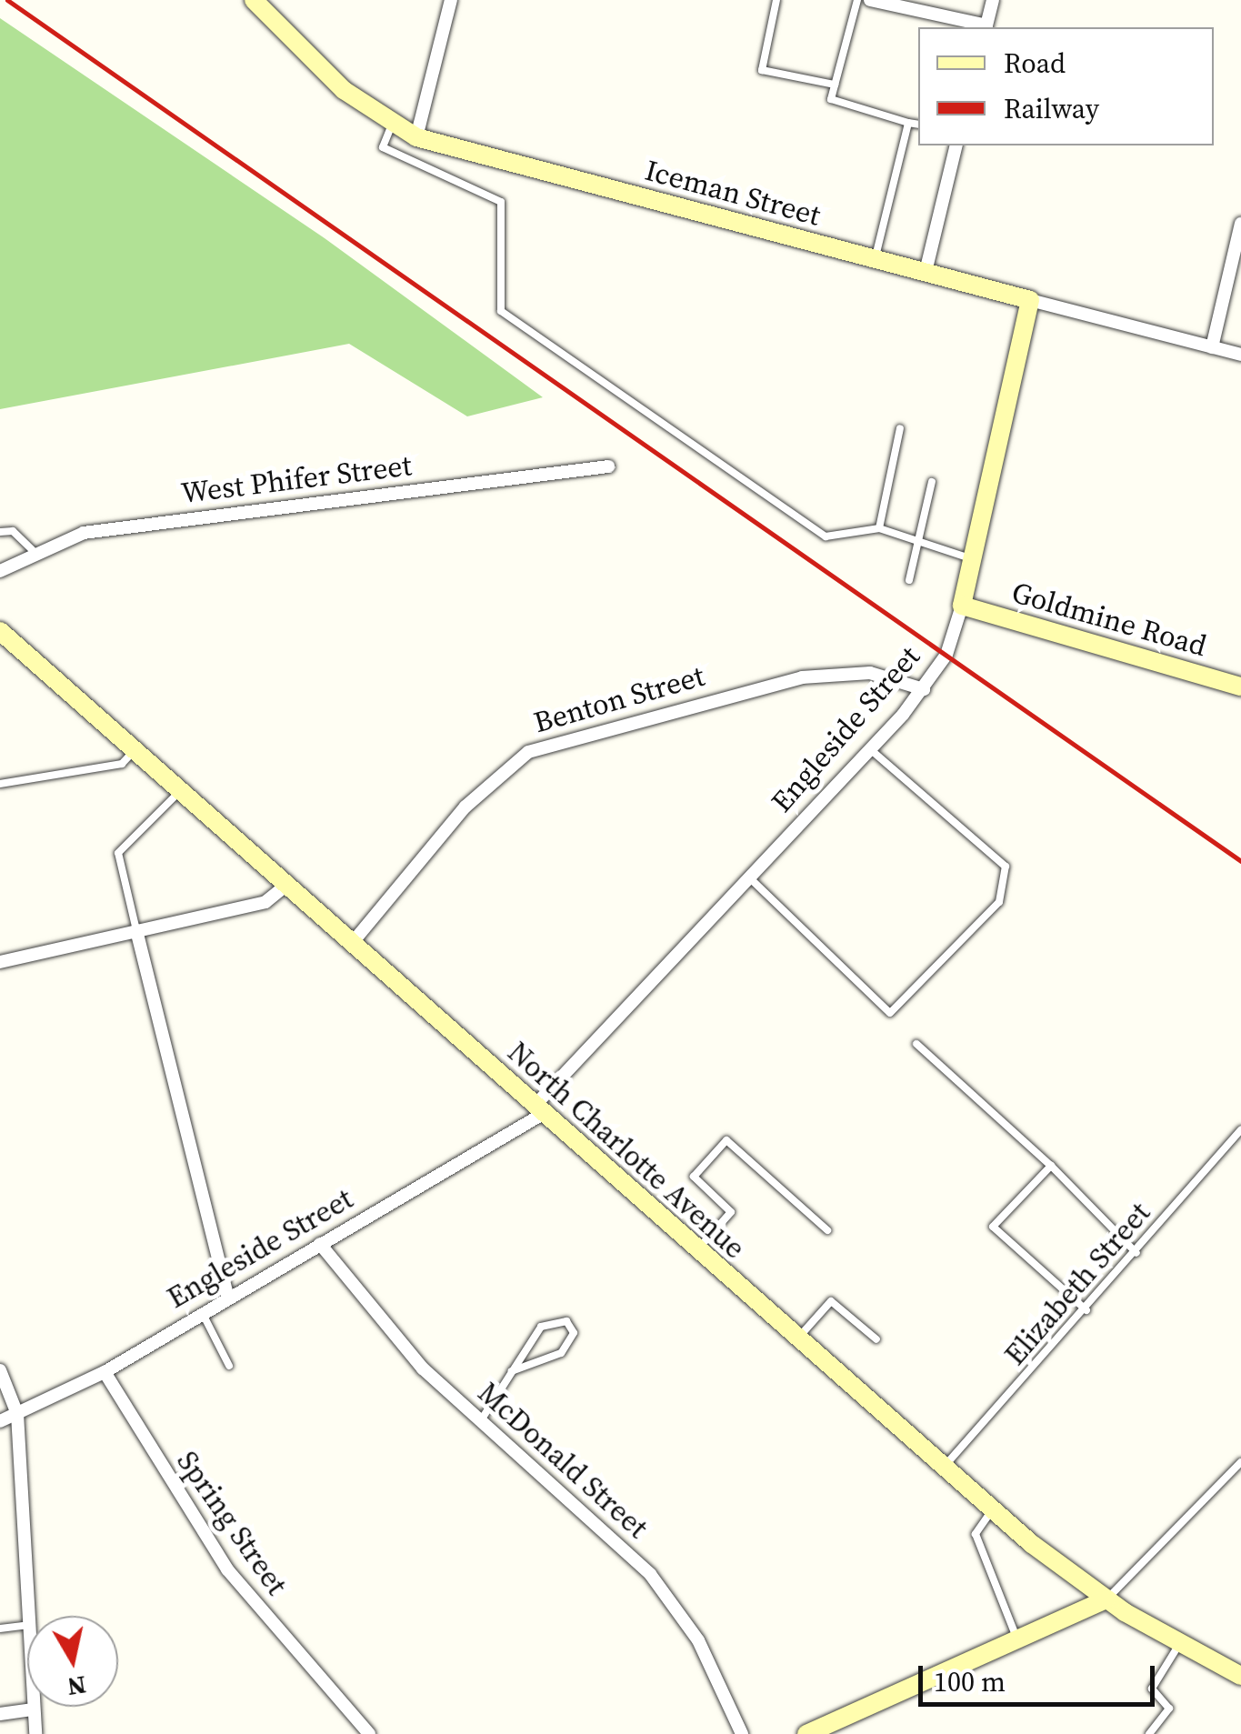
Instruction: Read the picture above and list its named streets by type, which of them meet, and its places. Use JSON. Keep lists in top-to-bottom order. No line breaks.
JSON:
{"streets":{"main road":["Iceman Street","Goldmine Road","Engleside Street","North Charlotte Avenue"],"street":["West Phifer Street","Benton Street","McDonald Street","Spring Street"],"lane":["Elizabeth Street"]},"crossings":[["Iceman Street","Engleside Street"],["Goldmine Road","Engleside Street"],["Benton Street","Engleside Street"],["Benton Street","North Charlotte Avenue"],["Engleside Street","North Charlotte Avenue"],["Engleside Street","McDonald Street"],["Engleside Street","Spring Street"],["North Charlotte Avenue","Elizabeth Street"]],"legend":["Road","Railway"],"scale_bar":"100 m","north":"bottom"}
